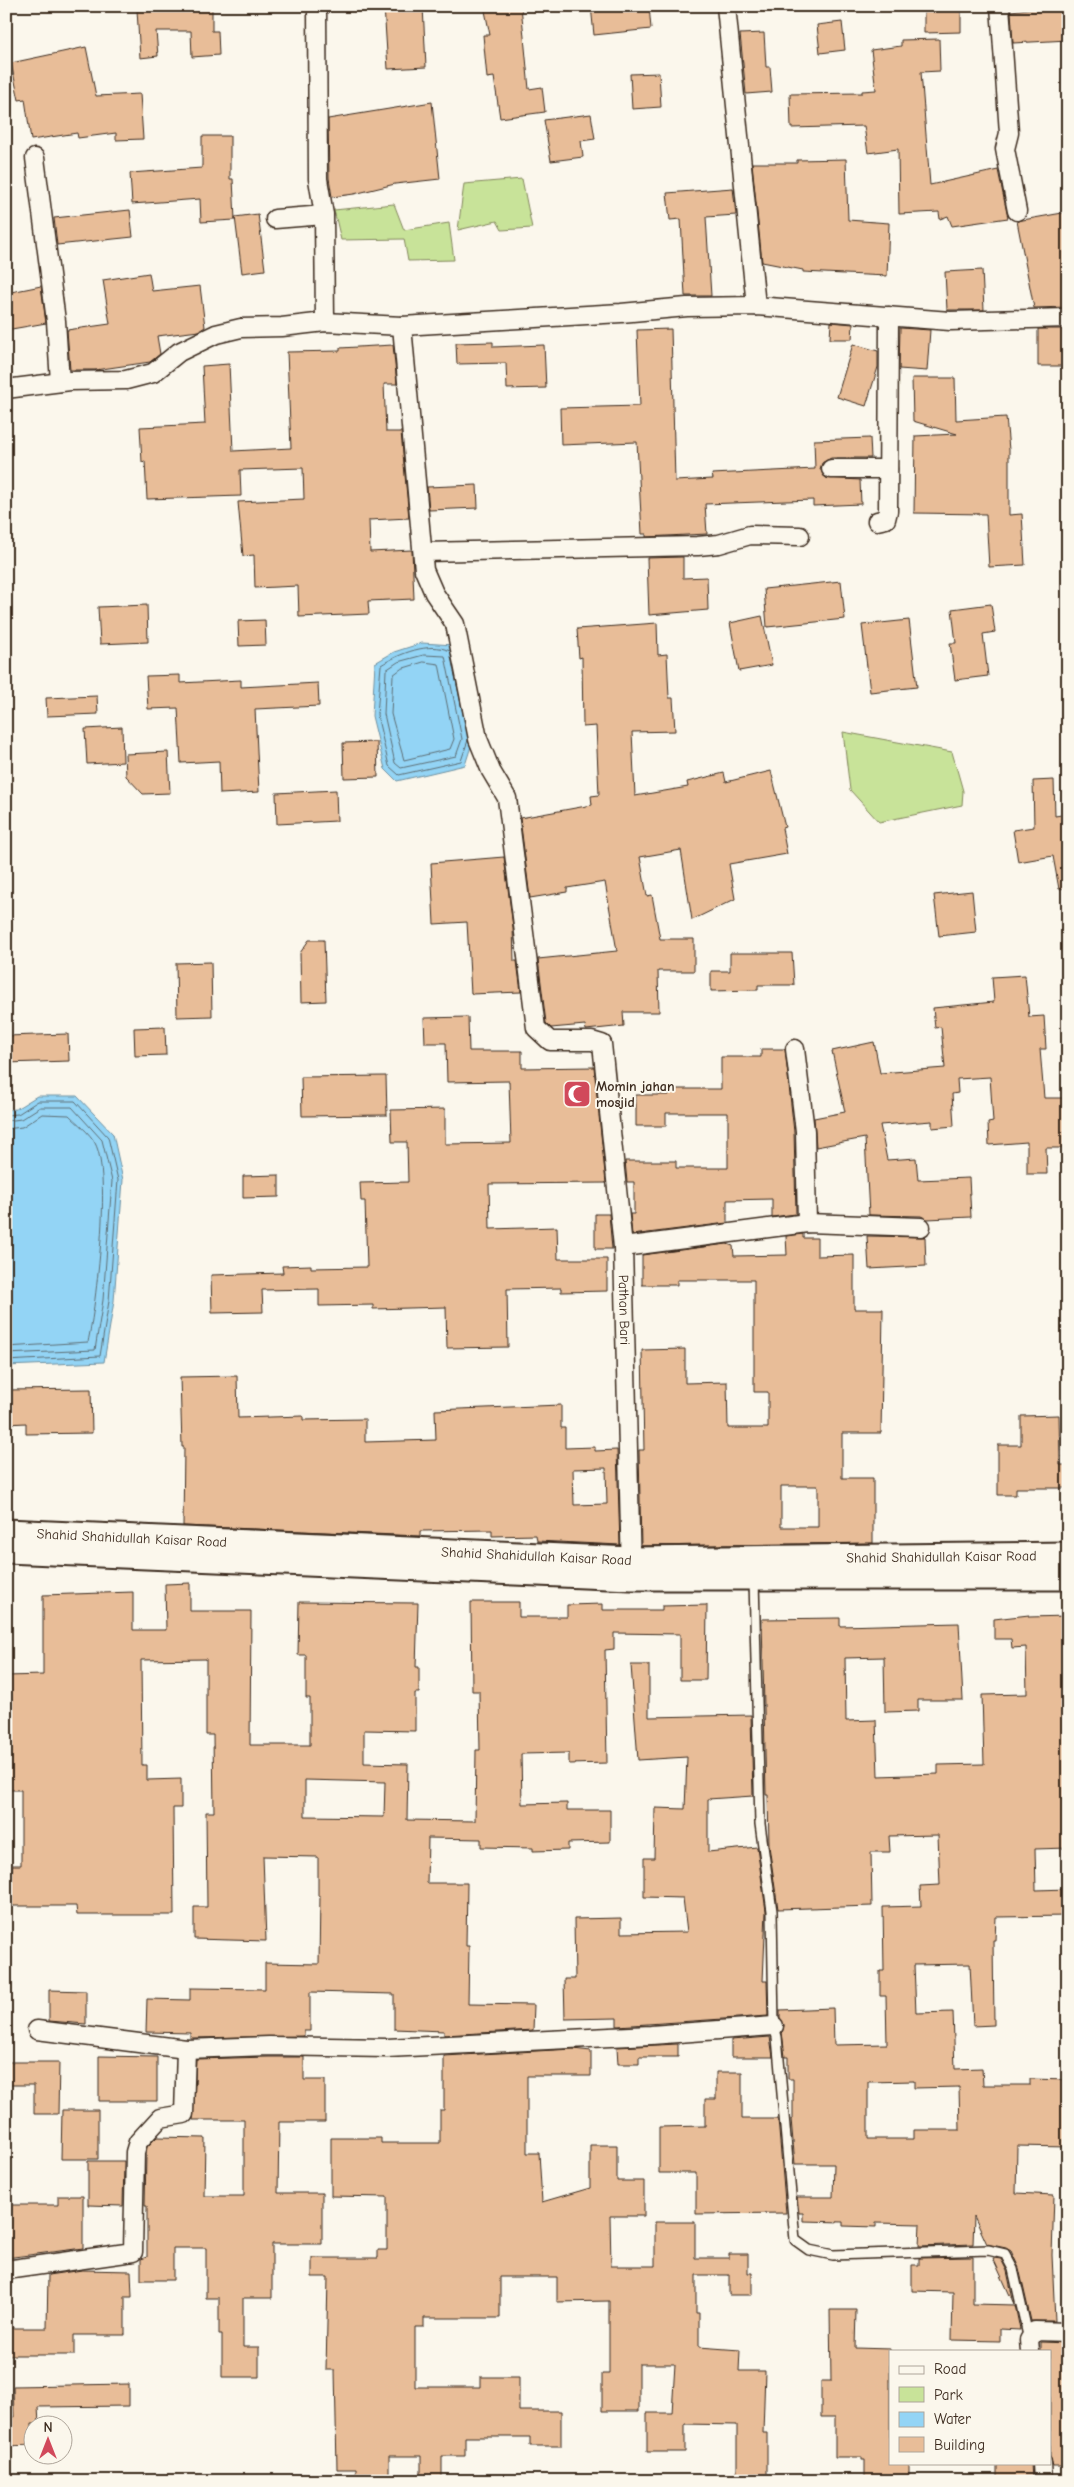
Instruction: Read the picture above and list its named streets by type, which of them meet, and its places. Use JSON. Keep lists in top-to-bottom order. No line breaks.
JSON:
{"streets":{"main road":["Shahid Shahidullah Kaisar Road"],"street":["Pathan Bari"]},"crossings":[["Pathan Bari","Shahid Shahidullah Kaisar Road"]],"places":{"mosque":["Momin jahan mosjid"]},"legend":["Road","Park","Water","Building"],"north":"top"}
